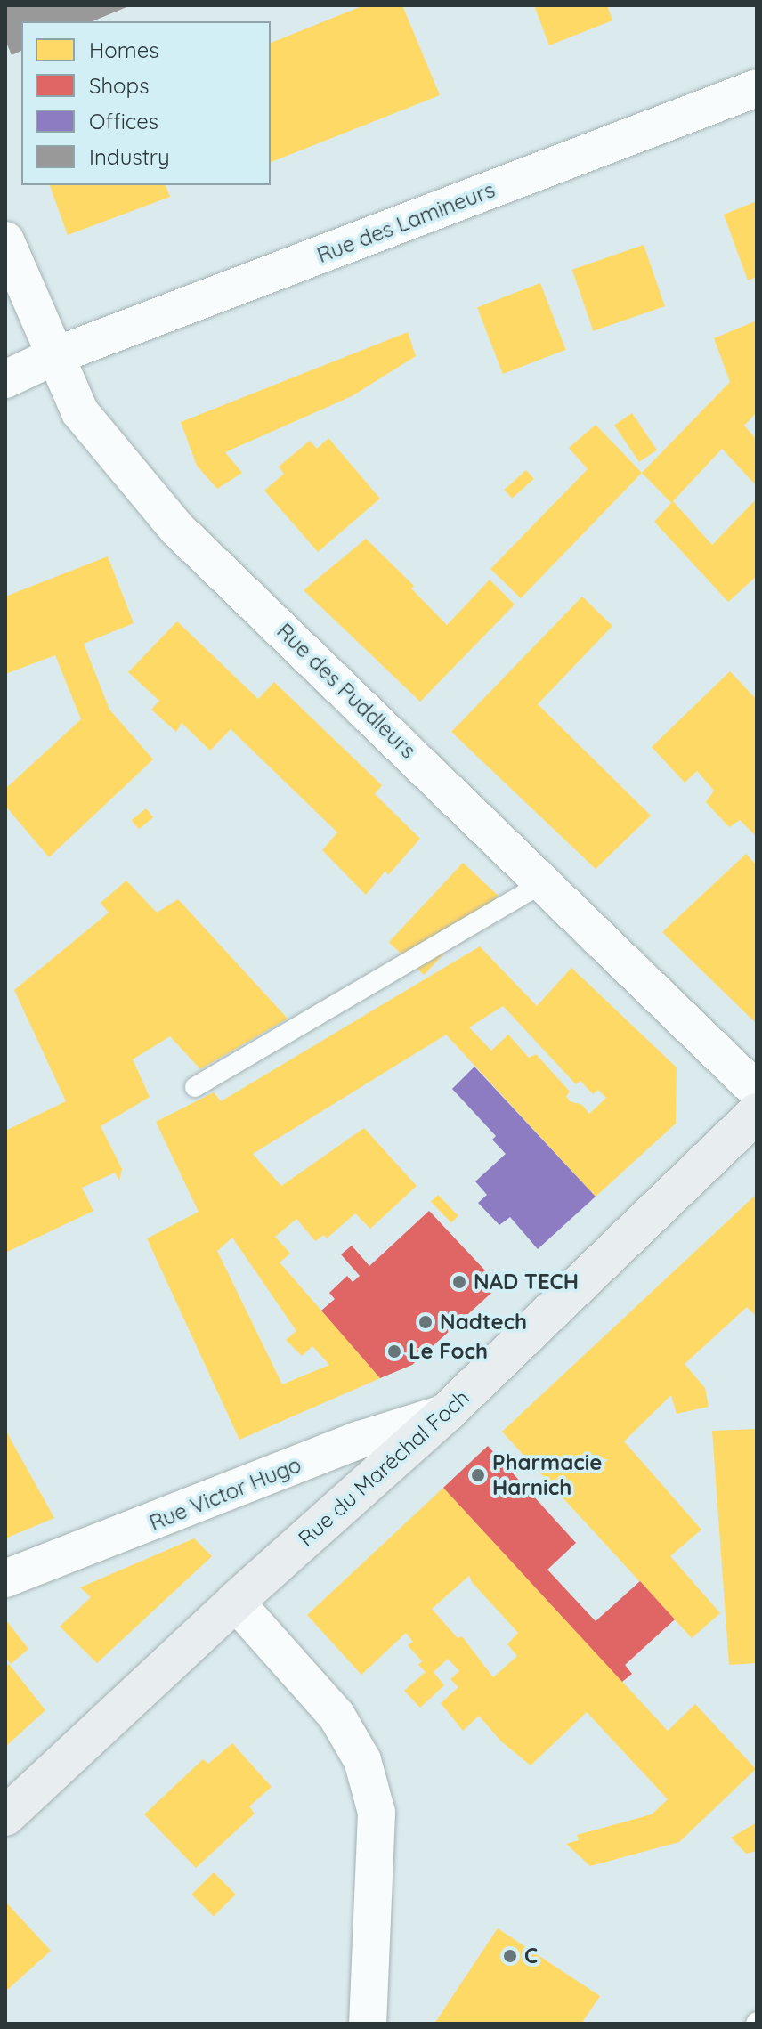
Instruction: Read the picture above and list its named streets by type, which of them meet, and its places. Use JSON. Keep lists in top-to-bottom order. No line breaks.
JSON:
{"streets":{"main road":["Rue du Maréchal Foch"],"street":["Rue des Lamineurs","Rue des Puddleurs","Rue Victor Hugo"]},"crossings":[["Rue des Lamineurs","Rue des Puddleurs"],["Rue du Maréchal Foch","Rue Victor Hugo"]],"places":["NAD TECH","Nadtech","Le Foch","Pharmacie Harnich","C"],"legend":["Homes","Shops","Offices","Industry"]}
